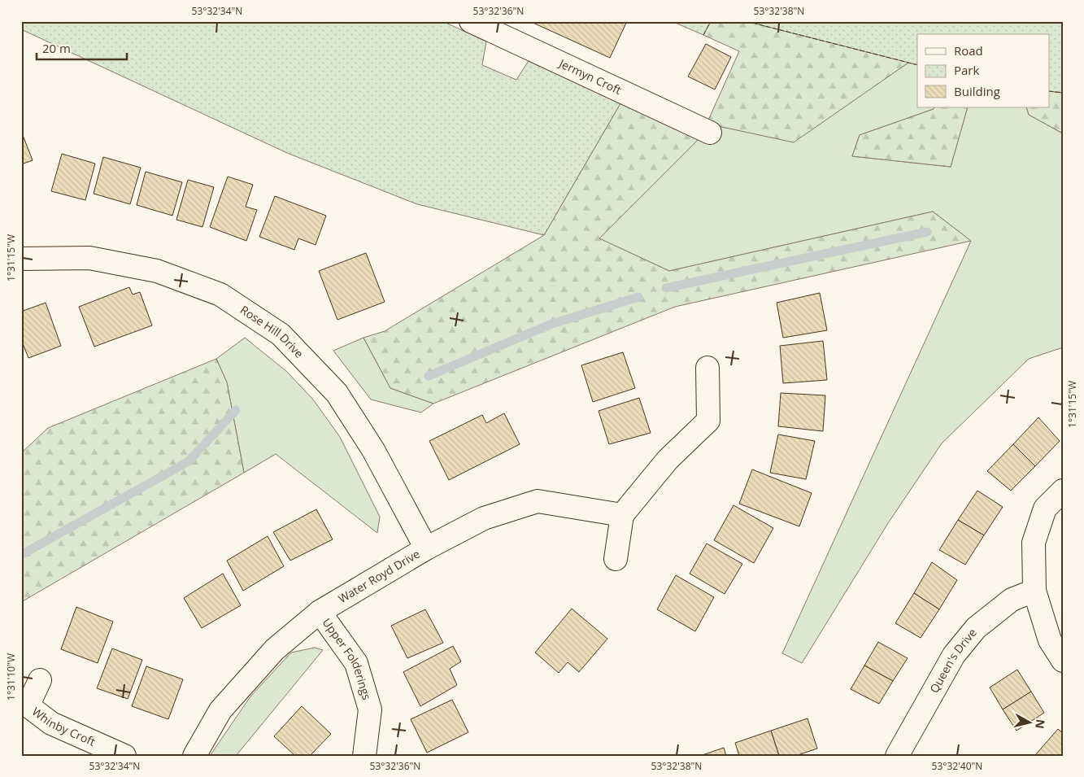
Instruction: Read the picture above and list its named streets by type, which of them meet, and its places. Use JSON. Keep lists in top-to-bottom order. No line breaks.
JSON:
{"streets":{"street":["Jermyn Croft","Rose Hill Drive","Water Royd Drive","Upper Folderings","Queen's Drive","Whinby Croft"]},"crossings":[["Rose Hill Drive","Water Royd Drive"],["Water Royd Drive","Upper Folderings"]],"legend":["Road","Park","Building"],"scale_bar":"20 m","north":"right","coordinates":["53°32'34\"N","53°32'36\"N","53°32'38\"N","1°31'15\"W","1°31'10\"W","53°32'40\"N"]}
